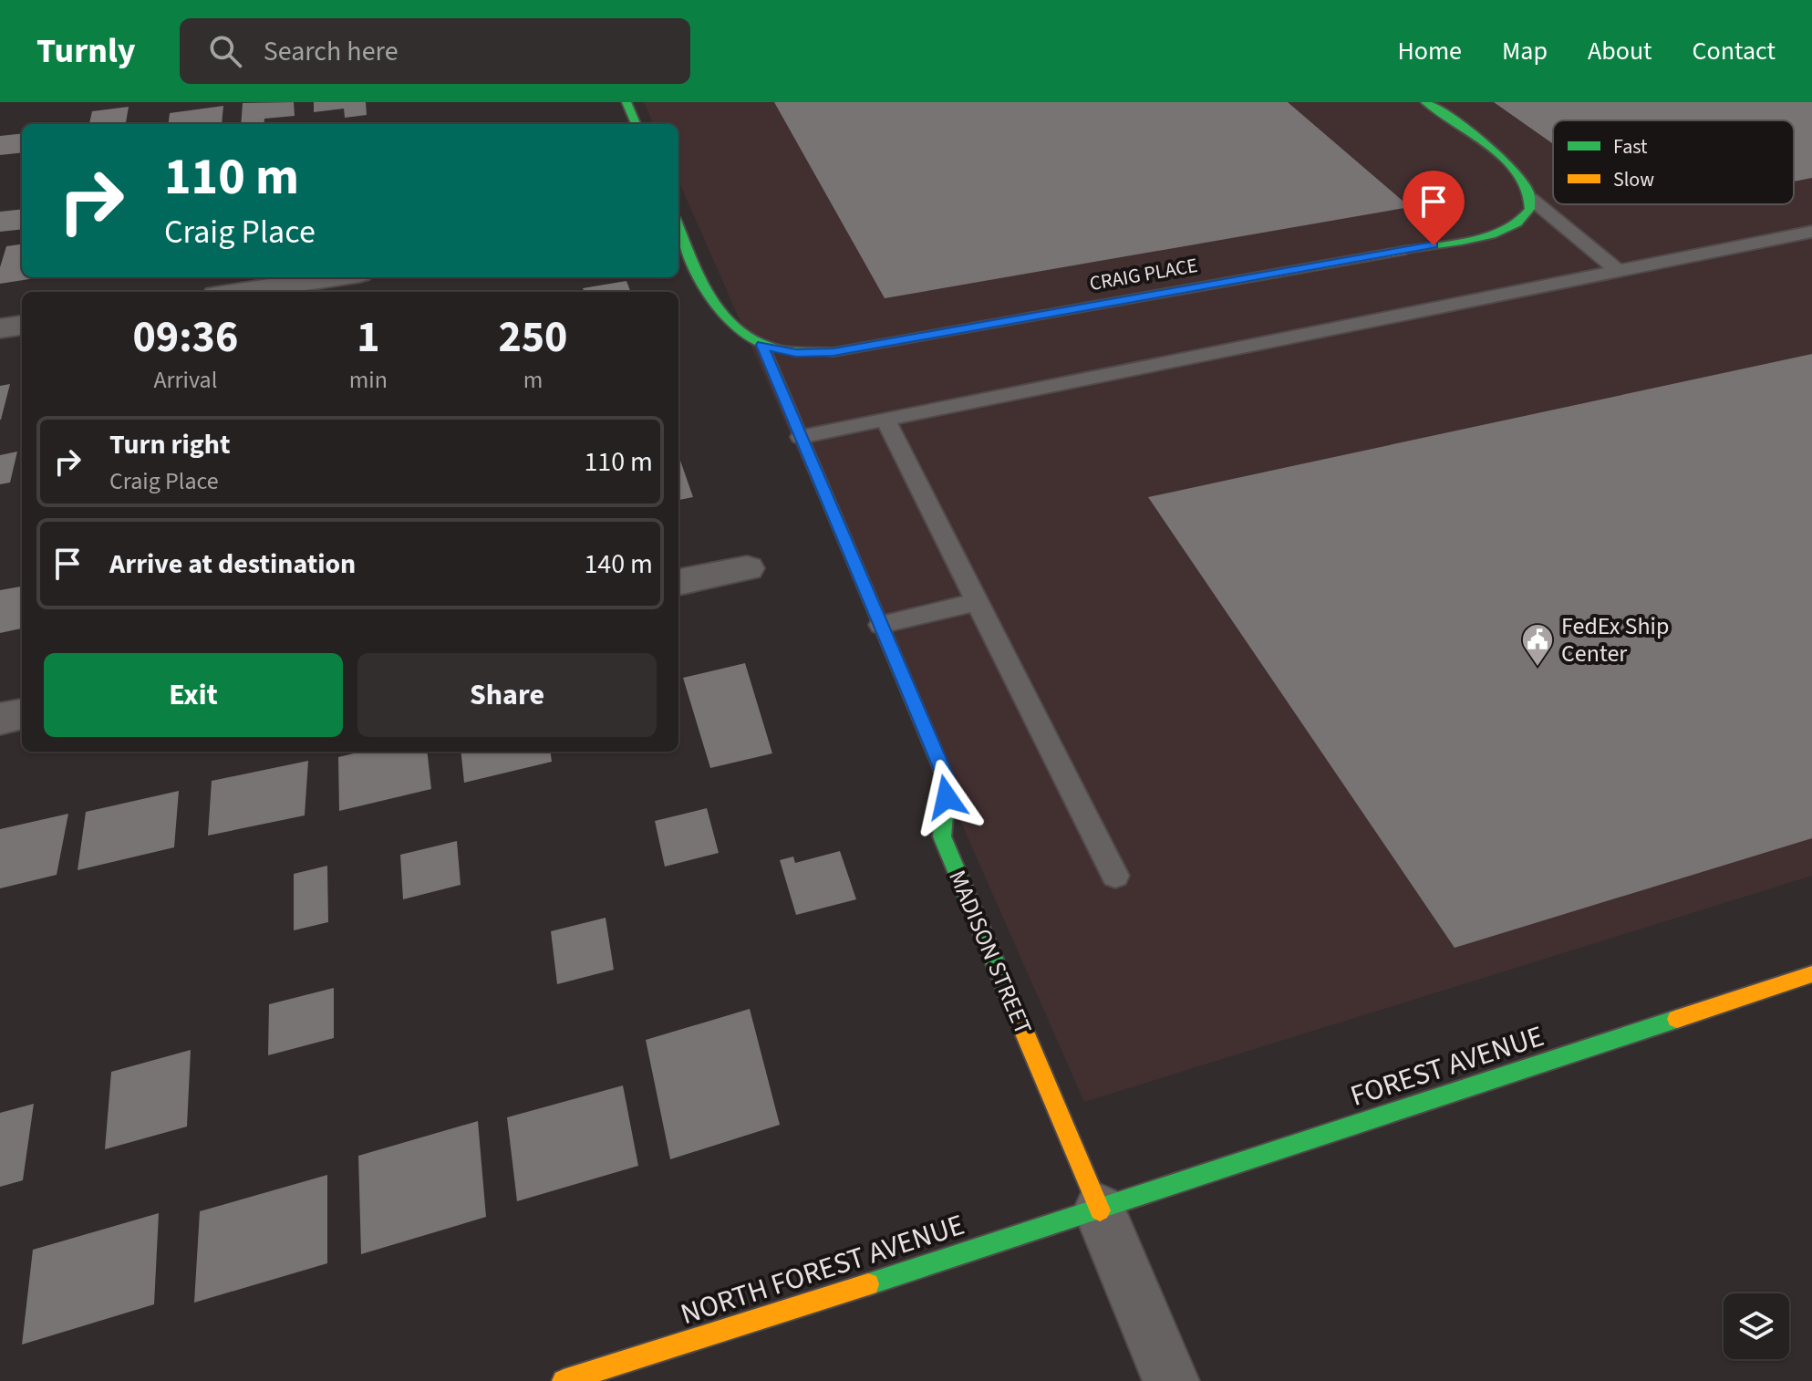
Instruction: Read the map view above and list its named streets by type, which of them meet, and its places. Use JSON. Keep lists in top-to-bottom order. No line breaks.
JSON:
{"streets":{"street":["CRAIG PLACE","MADISON STREET","FOREST AVENUE","NORTH FOREST AVENUE"]},"crossings":[["CRAIG PLACE","MADISON STREET"],["MADISON STREET","FOREST AVENUE"],["MADISON STREET","NORTH FOREST AVENUE"],["FOREST AVENUE","NORTH FOREST AVENUE"]],"places":{"public building":["FedEx Ship Center"]},"legend":["Fast","Slow"],"page":{"header":"Turnly","search":"Search here","nav":["Home","Map","About","Contact"],"turn":["110 m","Craig Place"],"eta":["09:36","Arrival","1","min","250","m"],"list":[{"name":"Turn right","note":"Craig Place","value":"110 m"},{"name":"Arrive at destination","value":"140 m"}],"buttons":["Exit","Share"]}}
